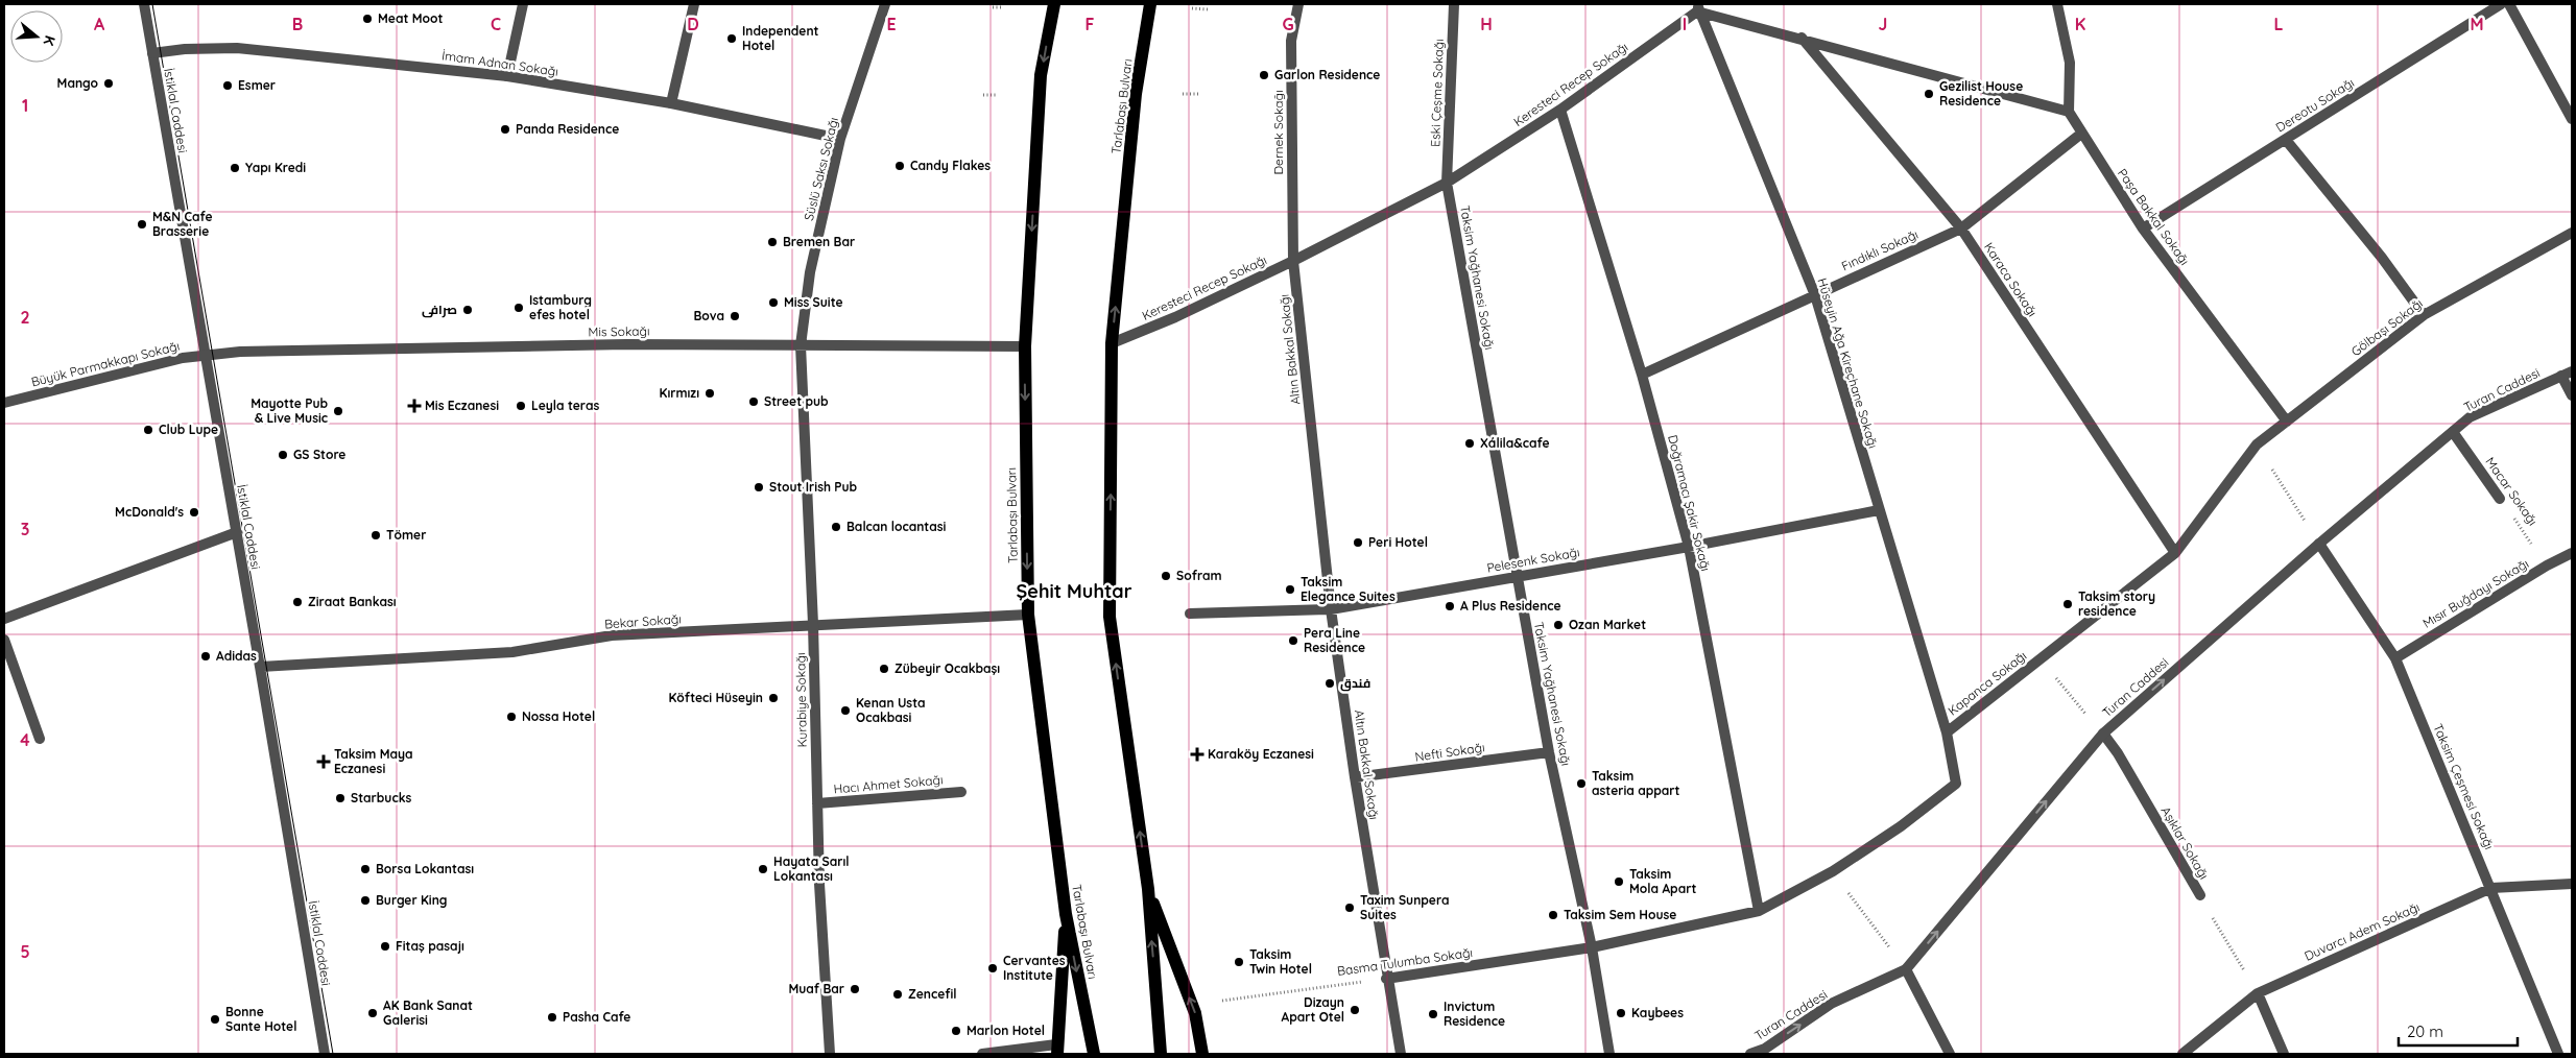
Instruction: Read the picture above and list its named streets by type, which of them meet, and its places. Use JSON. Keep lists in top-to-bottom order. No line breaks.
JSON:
{"streets":{"main road":["Tarlabaşı Bulvarı"],"street":["İmam Adnan Sokağı","Keresteci Recep Sokağı","Eski Çeşme Sokağı","Dereotu Sokağı","İstiklal Caddesi","Dernek Sokağı","Süslü Saksı Sokağı","Paşa Bakkal Sokağı","Fındıklı Sokağı","Taksim Yağhanesi Sokağı","Karaca Sokağı","Gölbaşı Sokağı","Mis Sokağı","Altın Bakkal Sokağı","Hüseyin Ağa Kireçhane Sokağı","Büyük Parmakkapı Sokağı","Turan Caddesi","Macar Sokağı","Doğramacı Şakir Sokağı","Pelesenk Sokağı","Mısır Buğdayı Sokağı","Bekar Sokağı","Kapanca Sokağı","Kurabiye Sokağı","Nefti Sokağı","Hacı Ahmet Sokağı","Taksim Çeşmesi Sokağı","Aşıklar Sokağı","Duvarcı Adem Sokağı","Basma Tulumba Sokağı"]},"crossings":[["İmam Adnan Sokağı","İstiklal Caddesi"],["İmam Adnan Sokağı","Süslü Saksı Sokağı"],["Keresteci Recep Sokağı","Eski Çeşme Sokağı"],["Keresteci Recep Sokağı","Tarlabaşı Bulvarı"],["Keresteci Recep Sokağı","Dernek Sokağı"],["Keresteci Recep Sokağı","Taksim Yağhanesi Sokağı"],["Keresteci Recep Sokağı","Altın Bakkal Sokağı"],["Keresteci Recep Sokağı","Hüseyin Ağa Kireçhane Sokağı"],["Keresteci Recep Sokağı","Doğramacı Şakir Sokağı"],["Eski Çeşme Sokağı","Taksim Yağhanesi Sokağı"],["Dereotu Sokağı","Paşa Bakkal Sokağı"],["Tarlabaşı Bulvarı","Mis Sokağı"],["Tarlabaşı Bulvarı","Bekar Sokağı"],["İstiklal Caddesi","Mis Sokağı"],["İstiklal Caddesi","Büyük Parmakkapı Sokağı"],["İstiklal Caddesi","Bekar Sokağı"],["Dernek Sokağı","Altın Bakkal Sokağı"],["Süslü Saksı Sokağı","Mis Sokağı"],["Süslü Saksı Sokağı","Kurabiye Sokağı"],["Paşa Bakkal Sokağı","Fındıklı Sokağı"],["Paşa Bakkal Sokağı","Gölbaşı Sokağı"],["Fındıklı Sokağı","Karaca Sokağı"],["Fındıklı Sokağı","Hüseyin Ağa Kireçhane Sokağı"],["Fındıklı Sokağı","Doğramacı Şakir Sokağı"],["Taksim Yağhanesi Sokağı","Pelesenk Sokağı"],["Taksim Yağhanesi Sokağı","Kapanca Sokağı"],["Taksim Yağhanesi Sokağı","Nefti Sokağı"],["Taksim Yağhanesi Sokağı","Basma Tulumba Sokağı"],["Karaca Sokağı","Kapanca Sokağı"],["Gölbaşı Sokağı","Kapanca Sokağı"],["Mis Sokağı","Büyük Parmakkapı Sokağı"],["Mis Sokağı","Kurabiye Sokağı"],["Altın Bakkal Sokağı","Pelesenk Sokağı"],["Altın Bakkal Sokağı","Nefti Sokağı"],["Altın Bakkal Sokağı","Basma Tulumba Sokağı"],["Hüseyin Ağa Kireçhane Sokağı","Pelesenk Sokağı"],["Hüseyin Ağa Kireçhane Sokağı","Kapanca Sokağı"],["Turan Caddesi","Macar Sokağı"],["Turan Caddesi","Taksim Çeşmesi Sokağı"],["Turan Caddesi","Aşıklar Sokağı"],["Macar Sokağı","Mısır Buğdayı Sokağı"],["Doğramacı Şakir Sokağı","Pelesenk Sokağı"],["Doğramacı Şakir Sokağı","Kapanca Sokağı"],["Mısır Buğdayı Sokağı","Taksim Çeşmesi Sokağı"],["Bekar Sokağı","Kurabiye Sokağı"],["Kapanca Sokağı","Basma Tulumba Sokağı"],["Kurabiye Sokağı","Hacı Ahmet Sokağı"],["Taksim Çeşmesi Sokağı","Duvarcı Adem Sokağı"],["Aşıklar Sokağı","Duvarcı Adem Sokağı"]],"one_way":["Turan Caddesi"],"districts":["Şehit Muhtar"],"places":{"other":["Meat Moot","Independent Hotel","Garlon Residence","Mango","Esmer","Gezilist House Residence","Panda Residence","Candy Flakes","Yapı Kredi","M&N Cafe Brasserie","Bremen Bar","Miss Suite","Istamburg efes hotel","صرافی","Bova","Kırmızı","Street pub","Leyla teras","Mayotte Pub & Live Music","Club Lupe","Xálila&cafe","GS Store","Stout Irish Pub","McDonald's","Balcan locantasi","Tömer","Peri Hotel","Sofram","Taksim Elegance Suites","Ziraat Bankası","Taksim story residence","A Plus Residence","Ozan Market","Pera Line Residence","Adidas","Zübeyir Ocakbaşı","فندق","Köfteci Hüseyin","Kenan Usta Ocakbasi","Nossa Hotel","Taksim asteria appart","Starbucks","Borsa Lokantası","Hayata Sarıl Lokantası","Taksim Mola Apart","Burger King","Taxim Sunpera Suites","Taksim Sem House","Fitaş pasajı","Taksim Twin Hotel","Cervantes Institute","Muaf Bar","Zencefil","Dizayn Apart Otel","AK Bank Sanat Galerisi","Kaybees","Invictum Residence","Pasha Cafe","Bonne Sante Hotel","Marlon Hotel"],"health":["Mis Eczanesi","Karaköy Eczanesi","Taksim Maya Eczanesi"]},"scale_bar":"20 m","north":"right","grid":{"columns":["A","B","C","D","E","F","G","H","I","J","K","L","M"],"rows":["1","2","3","4","5"]}}
